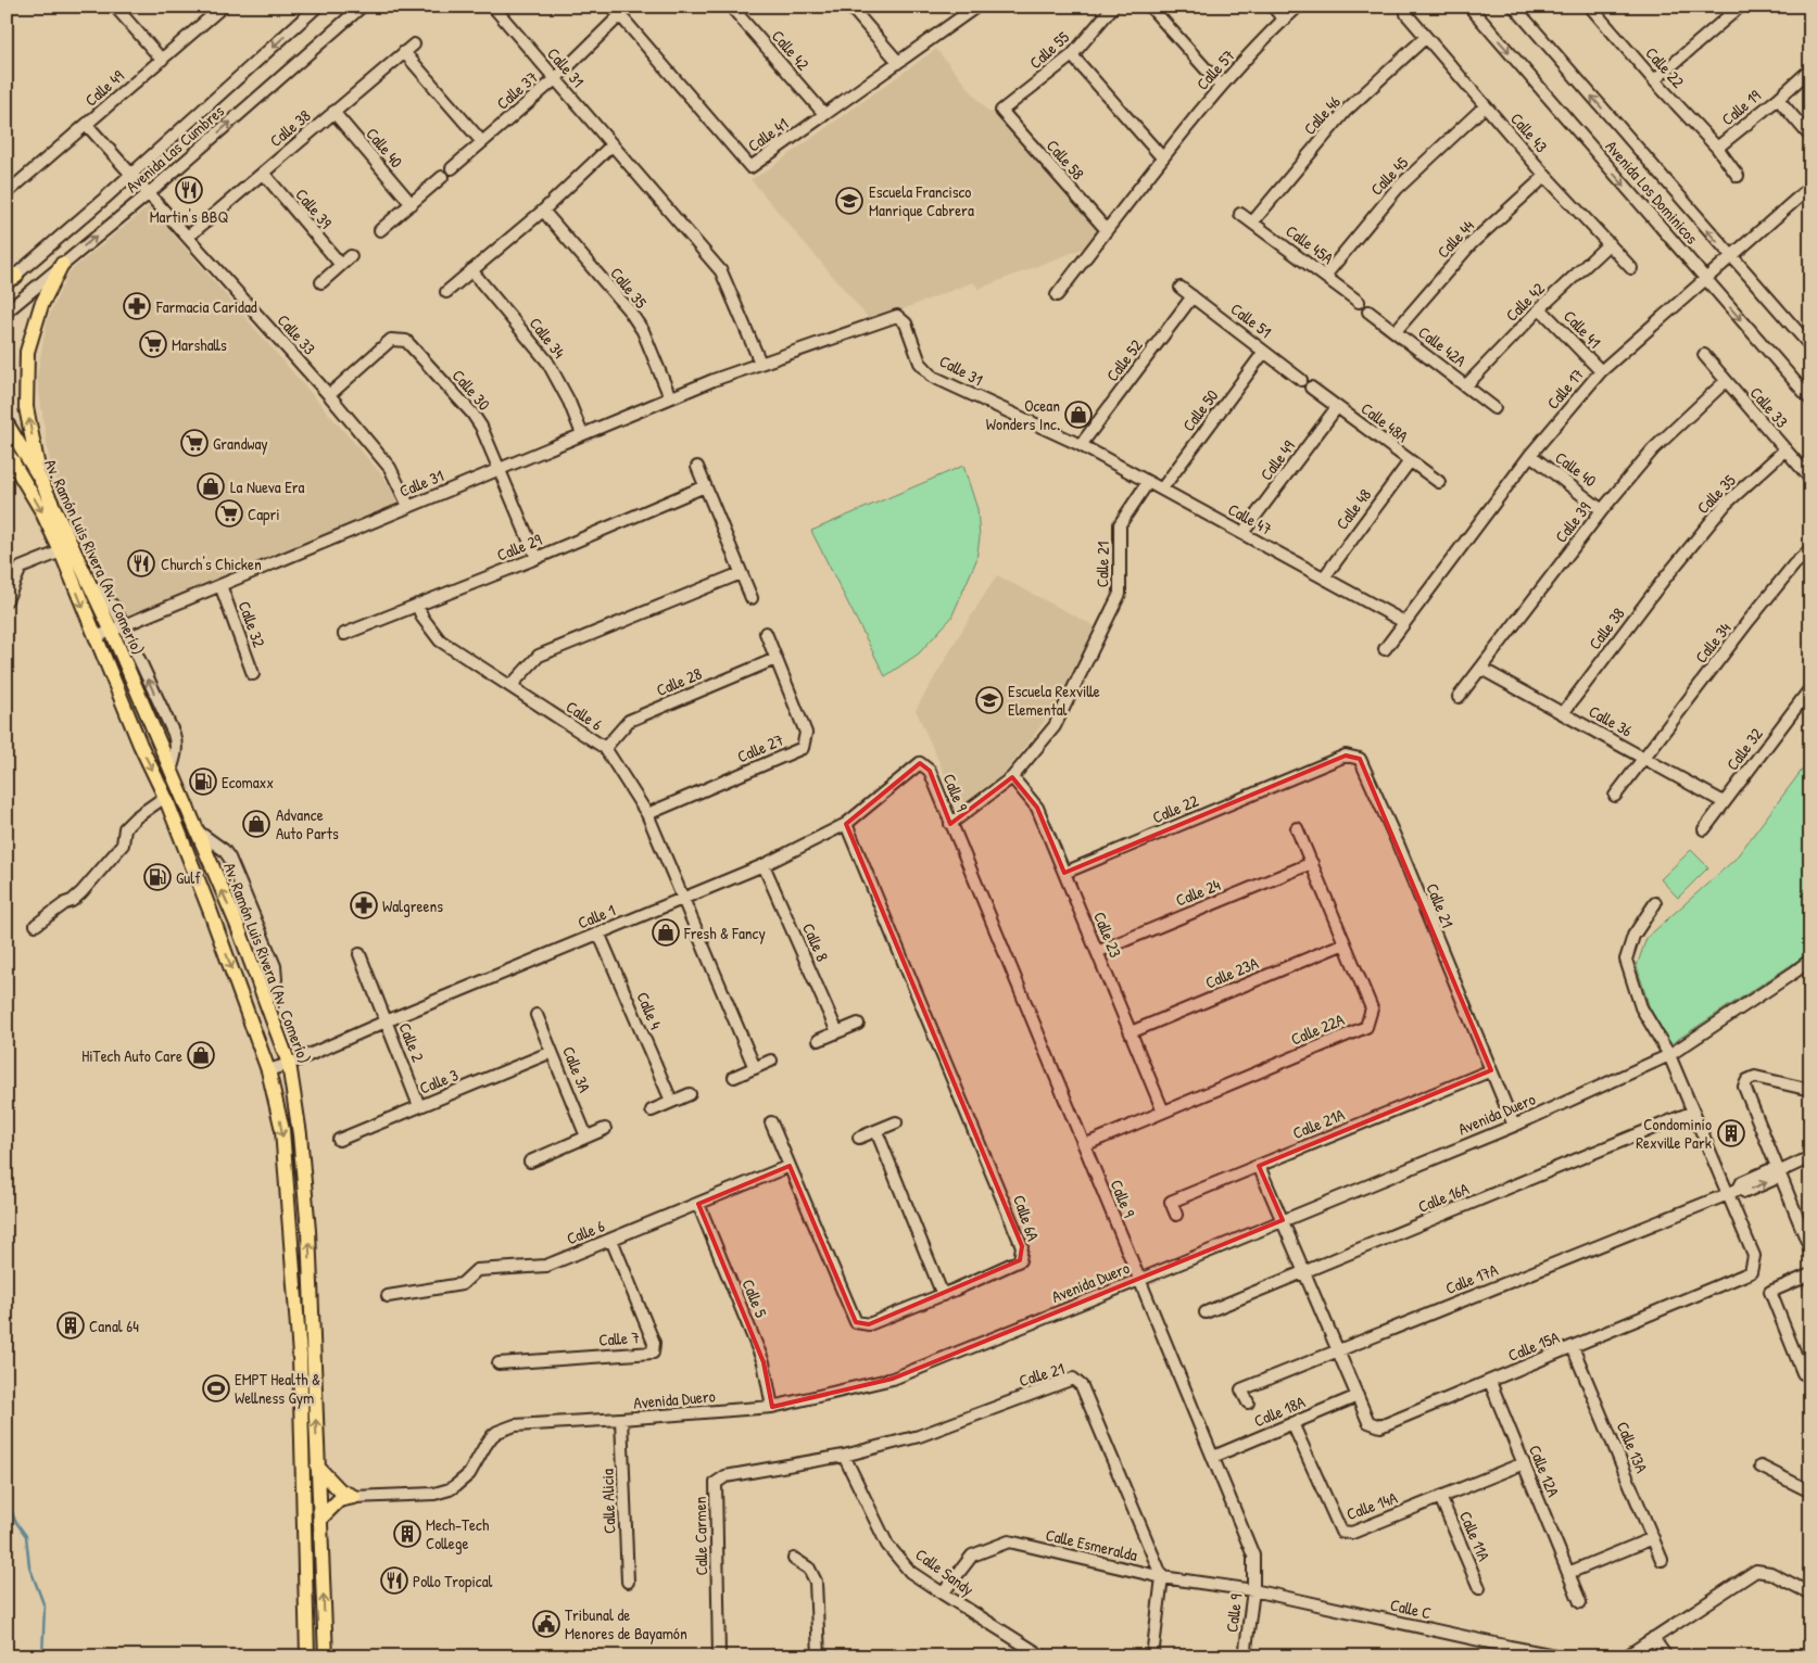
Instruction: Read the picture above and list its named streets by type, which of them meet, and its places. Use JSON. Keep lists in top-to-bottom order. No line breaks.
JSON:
{"streets":{"main road":["Av. Ramón Luis Rivera (Av. Comerío)"],"street":["Calle 42","Calle 55","Calle 31","Calle 22","Calle 57","Calle 49","Calle 37","Calle 19","Calle 46","Calle 38","Calle 43","Calle 41","Calle 40","Avenida Las Cumbres","Calle 58","Calle 45","Avenida Los Dominicos","Calle 39","Calle 44","Calle 45A","Calle 35","Calle 51","Calle 33","Calle 34","Calle 42A","Calle 52","Calle 17","Calle 30","Calle 50","Calle 48A","Calle 48","Calle 47","Calle 29","Calle 21","Calle 32","Calle 28","Calle 6","Calle 36","Calle 27","Calle 9","Calle 24","Calle 1","Calle 23","Calle 8","Calle 23A","Calle 4","Calle 22A","Calle 2","Calle 3A","Calle 3","Avenida Duero","Calle 21A","Calle 16A","Calle 6A","Calle 17A","Calle 5","Calle 7","Calle 15A","Calle 18A","Calle 13A","Calle 12A","Calle Alicia","Calle 14A","Calle Carmen","Calle 11A","Calle Esmeralda","Calle Sandy","Calle C"]},"crossings":[["Calle 42","Calle 43"],["Calle 42","Calle 41"],["Calle 42","Calle 42A"],["Calle 55","Calle 58"],["Calle 31","Calle 37"],["Calle 31","Calle 35"],["Calle 31","Calle 33"],["Calle 31","Calle 34"],["Calle 31","Calle 52"],["Calle 31","Calle 30"],["Calle 31","Calle 47"],["Calle 31","Av. Ramón Luis Rivera (Av. Comerío)"],["Calle 31","Calle 32"],["Calle 22","Calle 19"],["Calle 22","Calle 21"],["Calle 22","Calle 23"],["Calle 57","Calle 58"],["Calle 49","Calle 48A"],["Calle 49","Calle 47"],["Calle 37","Calle 38"],["Calle 37","Calle 41"],["Calle 46","Calle 43"],["Calle 46","Calle 45A"],["Calle 38","Calle 40"],["Calle 38","Calle 39"],["Calle 38","Calle 35"],["Calle 38","Calle 33"],["Calle 38","Calle 36"],["Calle 43","Calle 45"],["Calle 43","Calle 44"],["Calle 41","Calle 17"],["Calle 40","Calle 39"],["Calle 40","Calle 17"],["Avenida Las Cumbres","Calle 33"],["Calle 45","Calle 45A"],["Avenida Los Dominicos","Calle 17"],["Calle 39","Calle 33"],["Calle 39","Calle 36"],["Calle 44","Calle 42A"],["Calle 35","Calle 33"],["Calle 51","Calle 52"],["Calle 51","Calle 50"],["Calle 33","Calle 30"],["Calle 34","Calle 36"],["Calle 52","Calle 47"],["Calle 17","Calle 47"],["Calle 30","Calle 29"],["Calle 50","Calle 47"],["Calle 48A","Calle 48"],["Calle 48","Calle 47"],["Calle 47","Calle 21"],["Calle 29","Calle 6"],["Av. Ramón Luis Rivera (Av. Comerío)","Calle 1"],["Calle 21","Calle 9"],["Calle 21","Calle 23"],["Calle 21","Avenida Duero"],["Calle 21","Calle 21A"],["Calle 21","Calle Carmen"],["Calle 21","Calle Esmeralda"],["Calle 21","Calle Sandy"],["Calle 32","Calle 36"],["Calle 28","Calle 6"],["Calle 28","Calle 27"],["Calle 6","Calle 27"],["Calle 6","Calle 1"],["Calle 6","Calle 6A"],["Calle 6","Calle 5"],["Calle 6","Calle 7"],["Calle 9","Calle 1"],["Calle 9","Calle 22A"],["Calle 9","Avenida Duero"],["Calle 9","Calle 18A"],["Calle 9","Calle Esmeralda"],["Calle 9","Calle C"],["Calle 24","Calle 23"],["Calle 24","Calle 22A"],["Calle 1","Calle 8"],["Calle 1","Calle 4"],["Calle 1","Calle 2"],["Calle 1","Calle 6A"],["Calle 23","Calle 23A"],["Calle 23","Calle 22A"],["Calle 23A","Calle 22A"],["Calle 2","Calle 3"],["Calle 3A","Calle 3"],["Avenida Duero","Calle 5"],["Avenida Duero","Calle 15A"],["Avenida Duero","Calle Alicia"],["Calle 21A","Calle 15A"],["Calle 16A","Calle 15A"],["Calle 17A","Calle 15A"],["Calle 15A","Calle 18A"],["Calle 15A","Calle 13A"],["Calle 15A","Calle 12A"],["Calle 18A","Calle 14A"],["Calle 12A","Calle 14A"],["Calle 14A","Calle 11A"],["Calle Carmen","Calle Sandy"],["Calle Esmeralda","Calle Sandy"],["Calle Esmeralda","Calle C"]],"places":{"restaurant":["Martin's BBQ","Church's Chicken","Pollo Tropical"],"school or university":["Escuela Francisco Manrique Cabrera","Escuela Rexville Elemental"],"pharmacy":["Farmacia Caridad","Walgreens"],"supermarket":["Marshalls","Grandway","Capri"],"shop":["Ocean Wonders Inc.","La Nueva Era","Advance Auto Parts","Fresh & Fancy","HiTech Auto Care"],"fuel station":["Ecomaxx","Gulf"],"building":["Condominio Rexville Park","Canal 64","Mech-Tech College"],"sports":["EMPT Health & Wellness Gym"],"public building":["Tribunal de Menores de Bayamón"]}}
